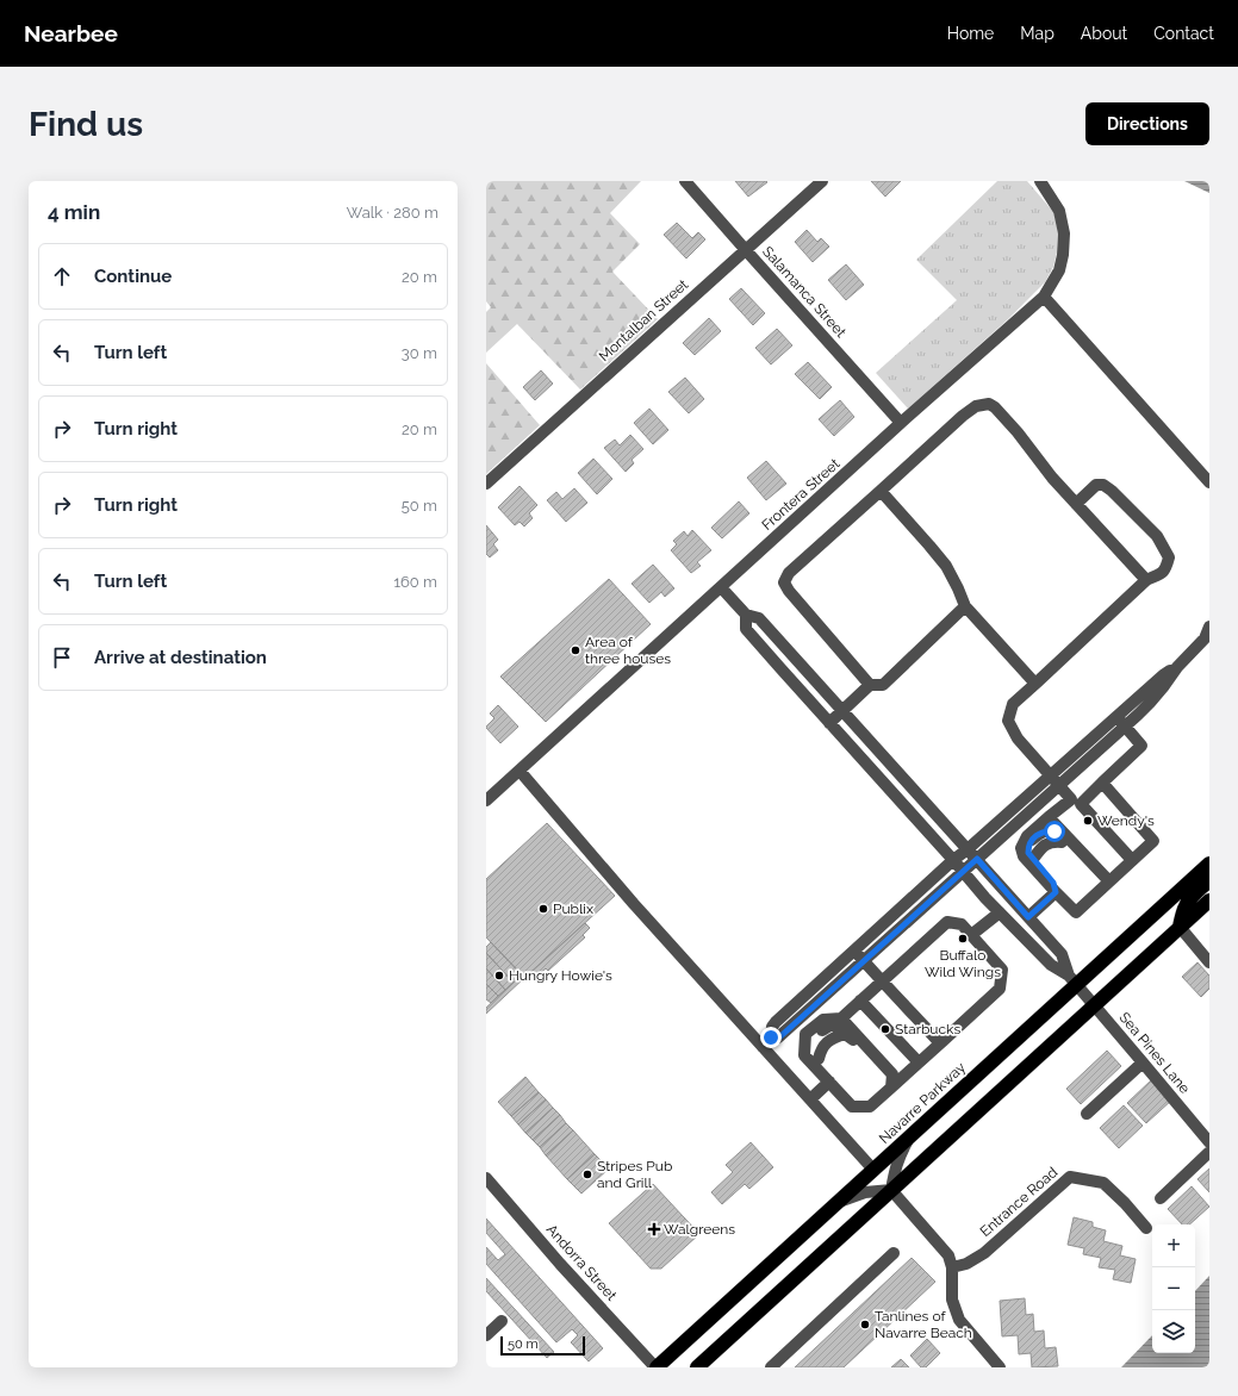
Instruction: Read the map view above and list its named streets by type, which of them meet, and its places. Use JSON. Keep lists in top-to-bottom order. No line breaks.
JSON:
{"streets":{"highway":["Navarre Parkway"],"street":["Salamanca Street","Montalban Street","Frontera Street","Sea Pines Lane","Entrance Road","Andorra Street"]},"crossings":[["Salamanca Street","Montalban Street"],["Salamanca Street","Frontera Street"],["Sea Pines Lane","Navarre Parkway"],["Navarre Parkway","Andorra Street"]],"places":{"other":["Area of three houses","Wendy's","Publix","Buffalo Wild Wings","Hungry Howie's","Starbucks","Stripes Pub and Grill","Tanlines of Navarre Beach"],"health":["Walgreens"]},"scale_bar":"50 m","page":{"header":"Nearbee","nav":["Home","Map","About","Contact"],"buttons":"Directions","title":"Find us","heading":["4 min","Walk · 280 m"],"list":[["Continue","20 m"],["Turn left","30 m"],["Turn right","20 m"],["Turn right","50 m"],["Turn left","160 m"],"Arrive at destination"],"map_buttons":["+","−"],"scale":"50 m"}}
